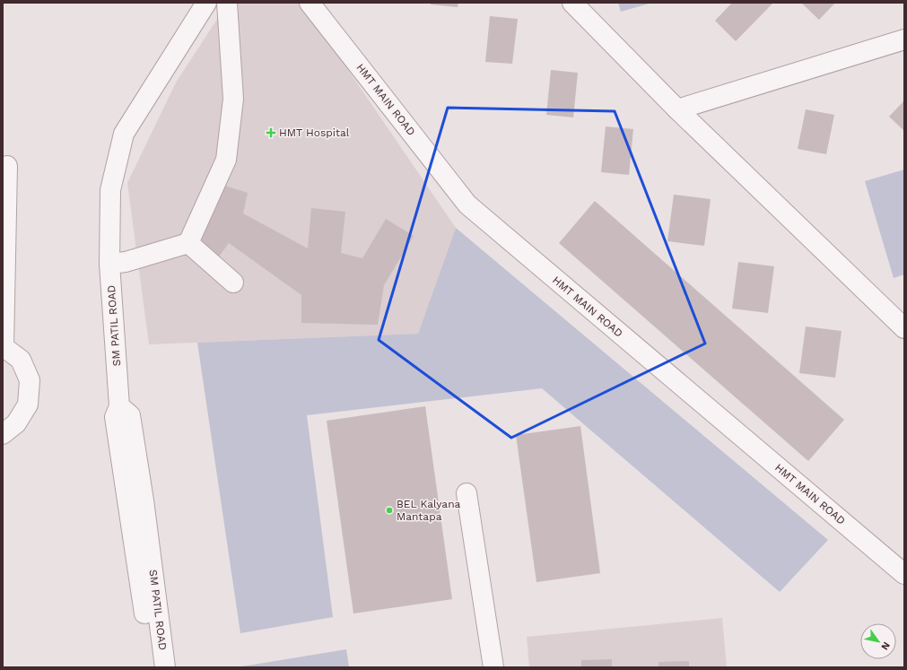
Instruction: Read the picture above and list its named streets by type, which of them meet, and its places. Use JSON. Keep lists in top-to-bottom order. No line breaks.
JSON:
{"streets":{"street":["HMT MAIN ROAD","SM PATIL ROAD"]},"places":{"health":["HMT Hospital"],"other":["BEL Kalyana Mantapa"]},"north":"bottom right"}
